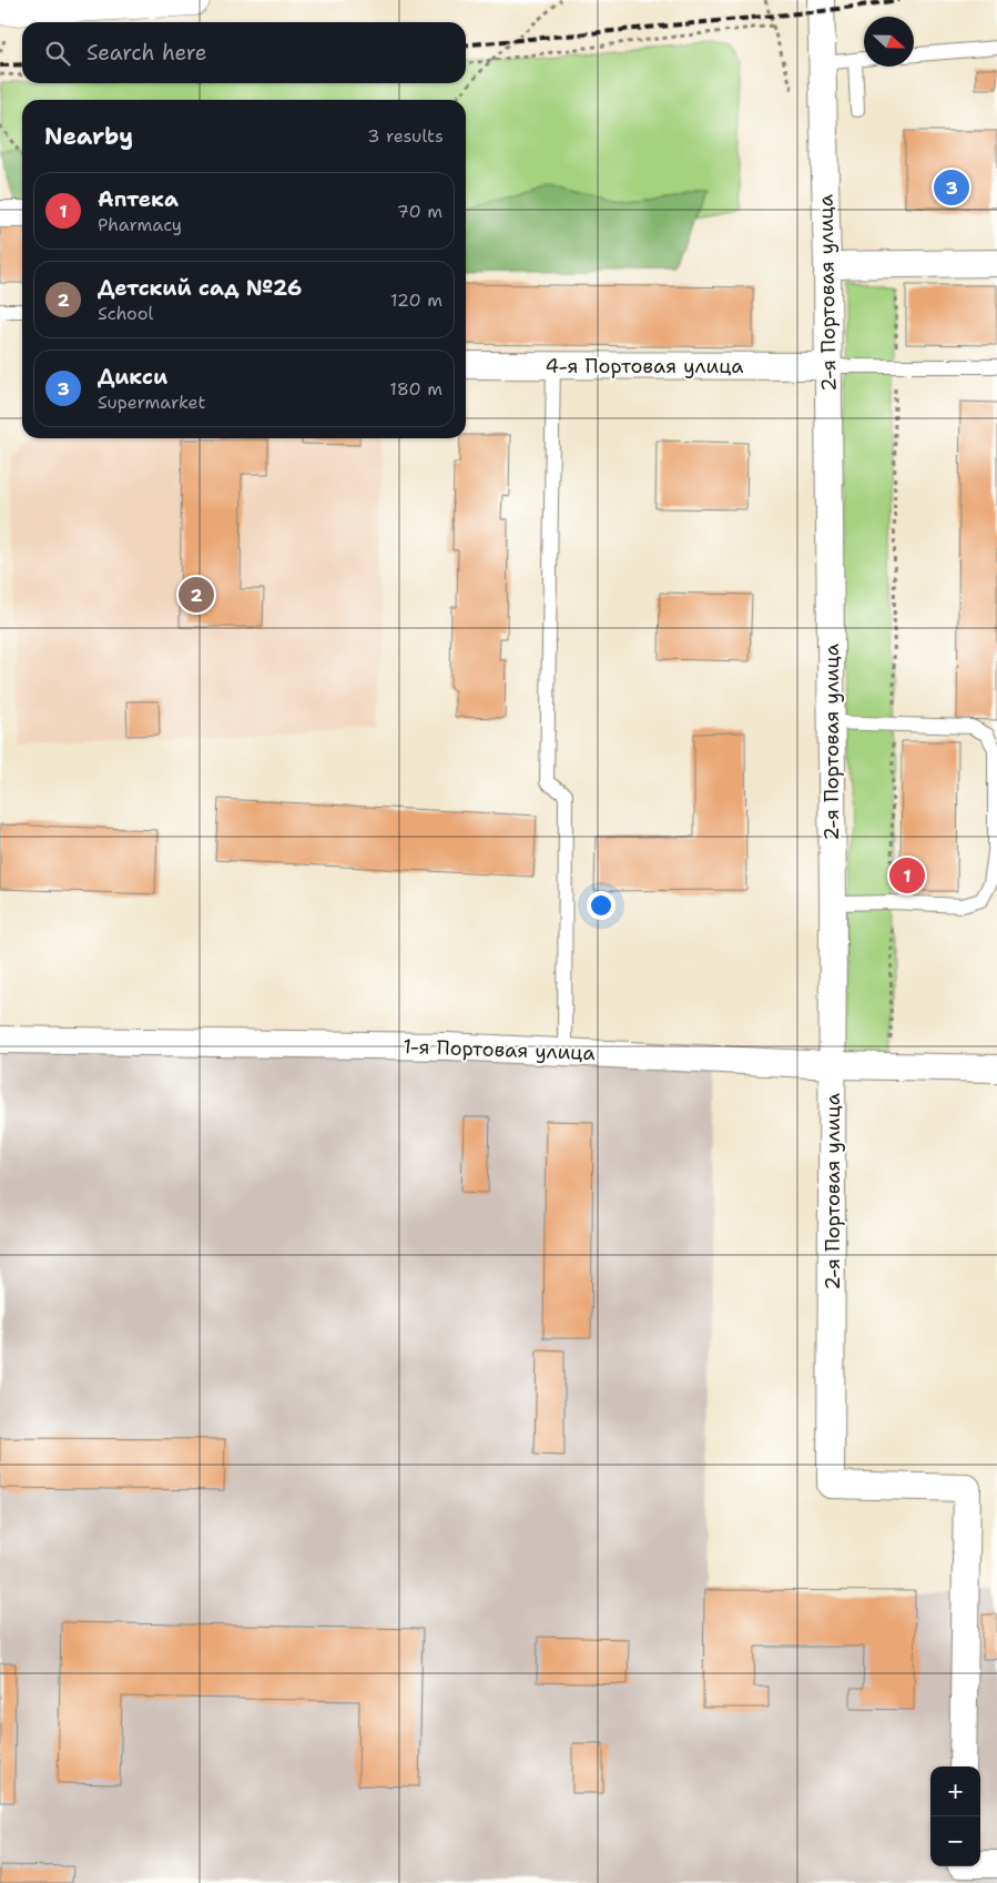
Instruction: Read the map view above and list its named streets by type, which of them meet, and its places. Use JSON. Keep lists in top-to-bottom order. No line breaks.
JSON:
{"streets":{"street":["2-я Портовая улица","4-я Портовая улица","1-я Портовая улица"]},"crossings":[["2-я Портовая улица","4-я Портовая улица"],["2-я Портовая улица","1-я Портовая улица"]],"north":"right","page":{"search":"Search here","heading":["Nearby","3 results"],"pins":["3","2","1"],"list":[{"mark":"1","name":"Аптека","note":"Pharmacy","value":"70 m"},{"mark":"2","name":"Детский сад №26","note":"School","value":"120 m"},{"mark":"3","name":"Дикси","note":"Supermarket","value":"180 m"}],"map_buttons":["+","−"]}}
